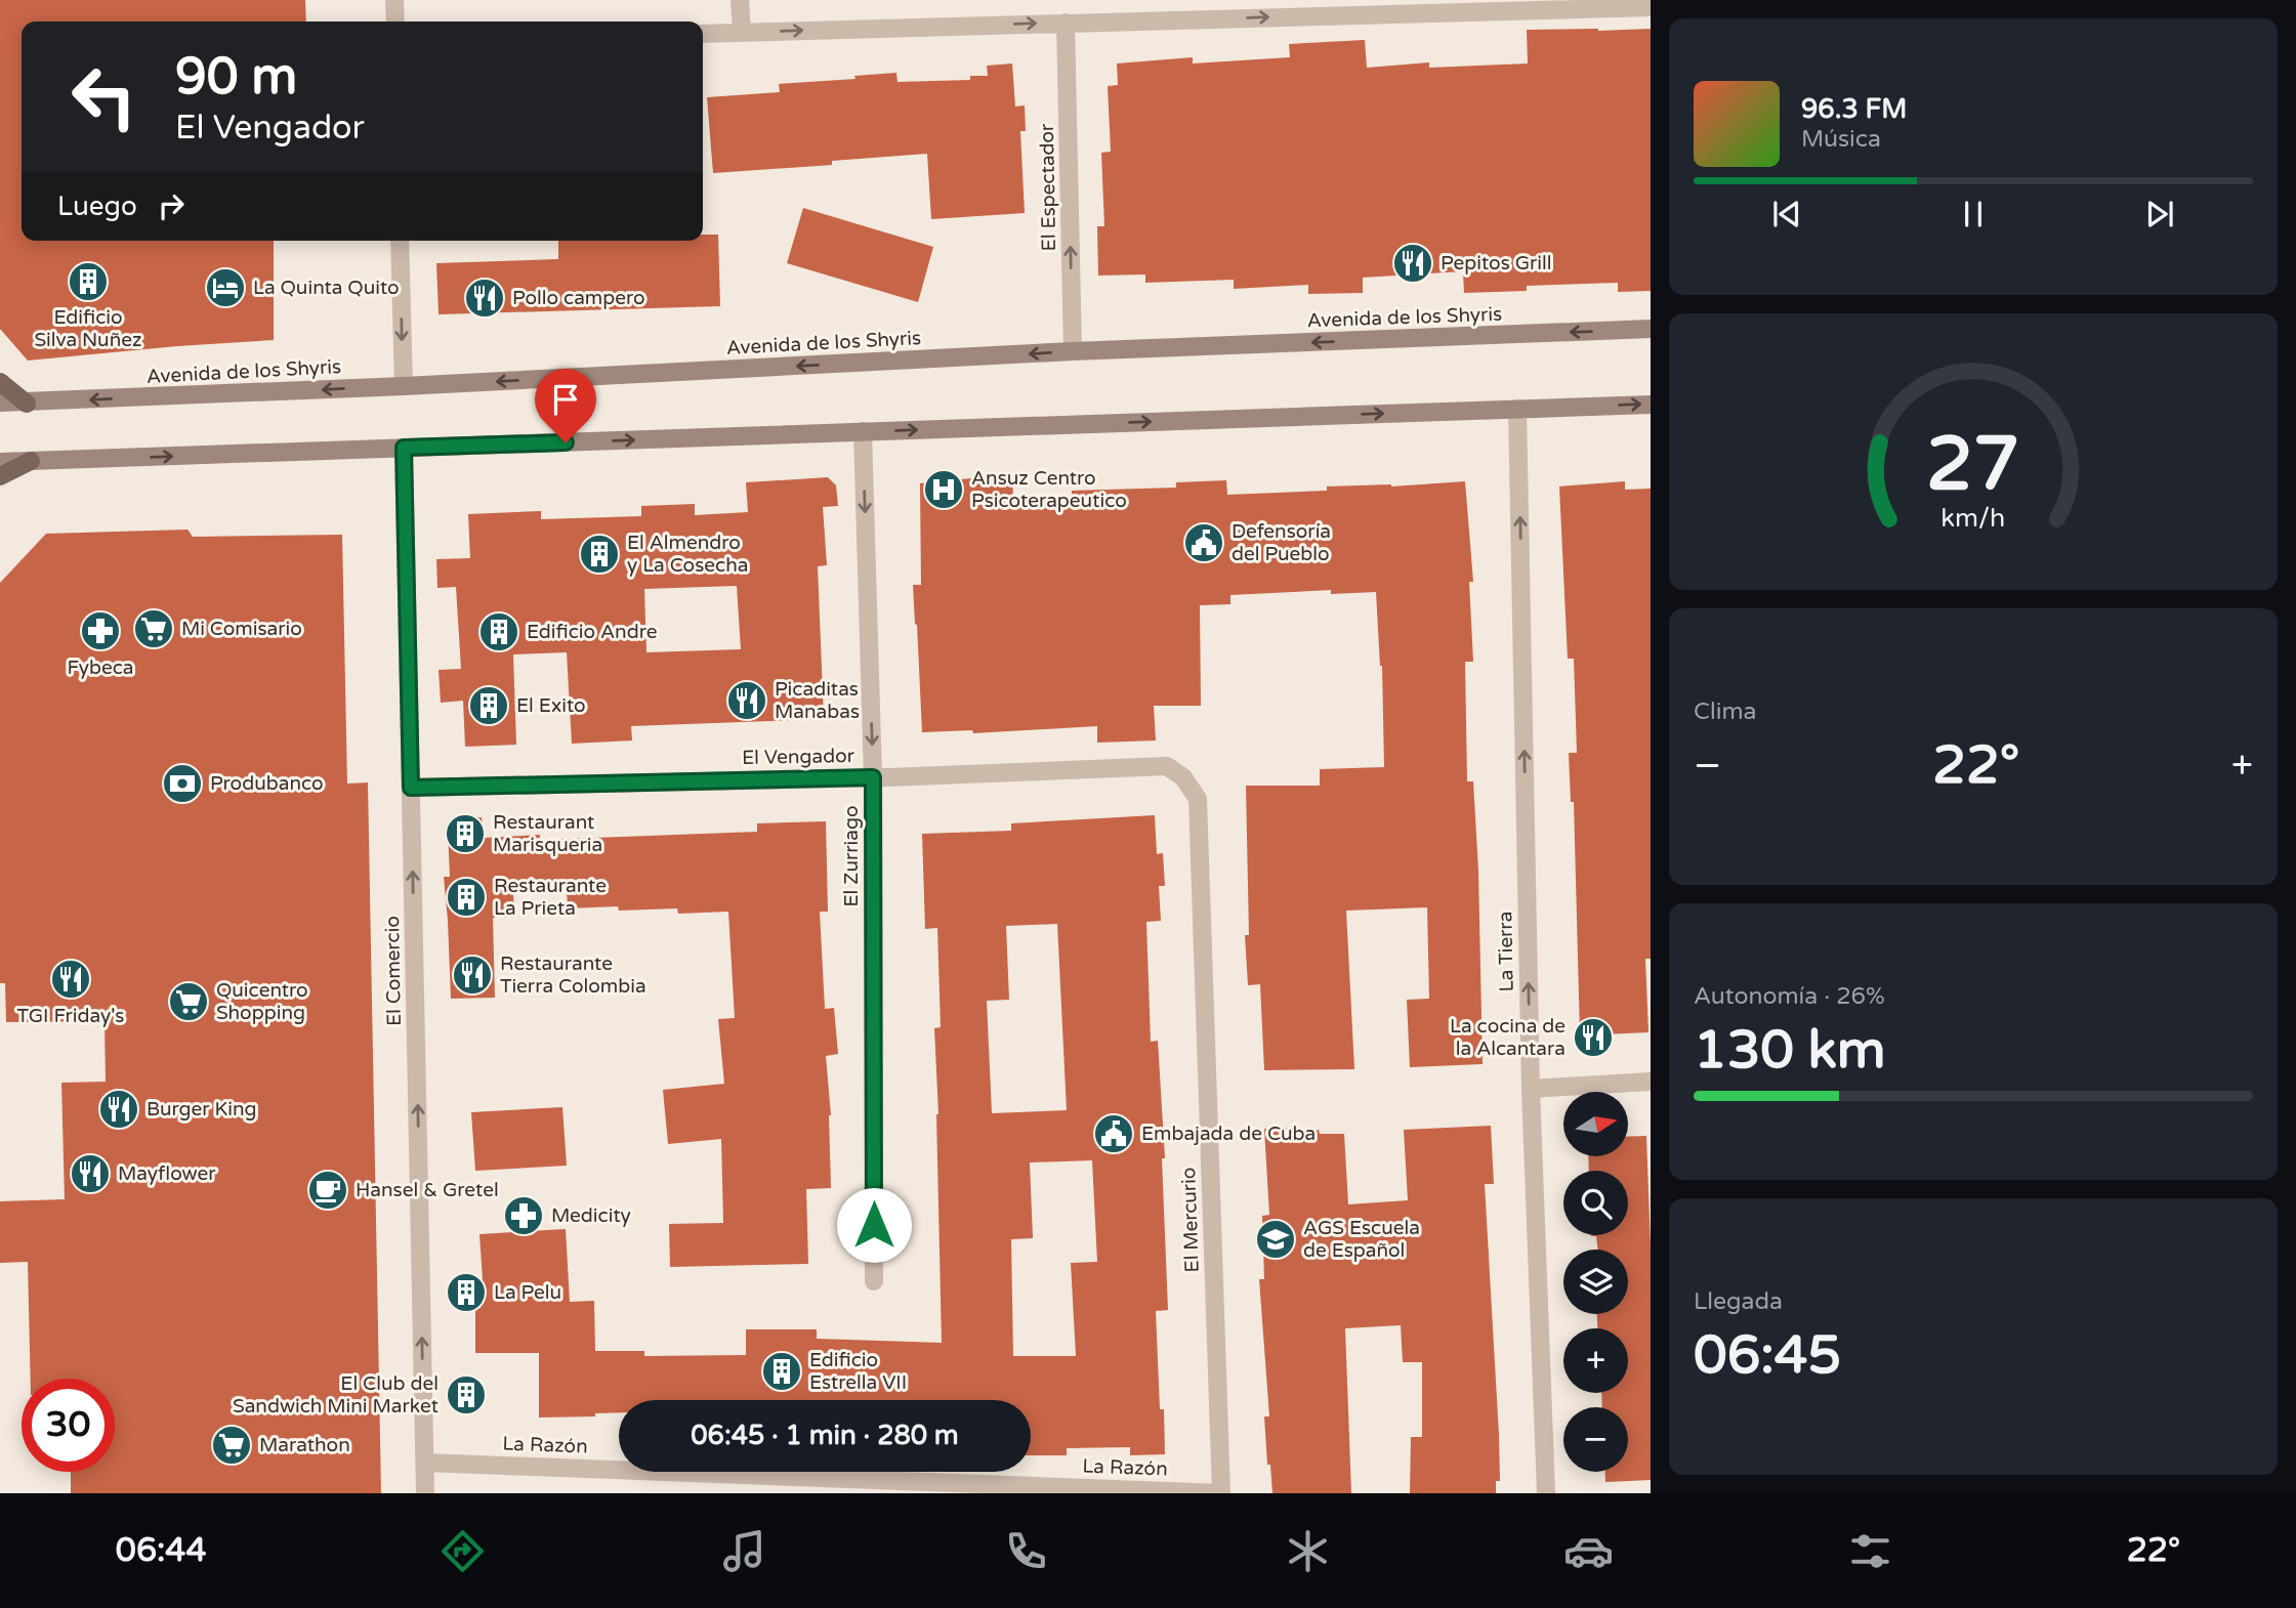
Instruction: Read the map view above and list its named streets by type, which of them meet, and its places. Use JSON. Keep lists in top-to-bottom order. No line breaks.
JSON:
{"streets":{"main road":["Avenida de los Shyris"],"street":["El Espectador","El Vengador","El Zurriago","La Tierra","El Comercio","El Mercurio","La Razón"]},"crossings":[["El Espectador","Avenida de los Shyris"],["El Vengador","El Zurriago"],["El Vengador","El Comercio"],["El Vengador","El Mercurio"],["El Comercio","La Razón"],["El Mercurio","La Razón"]],"one_way":["El Espectador","El Zurriago","La Tierra","El Comercio"],"places":{"restaurant":["Pepitos Grill","Pollo campero","Picaditas Manabas","Restaurante Tierra Colombia","TGI Friday's","La cocina de la Alcantara","Burger King","Mayflower"],"building":["Edificio Silva Nuñez","El Almendro y La Cosecha","Edificio Andre","El Exito","Restaurant Marisqueria","Restaurante La Prieta","La Pelu","Edificio Estrella VII","El Club del Sandwich Mini Market"],"hotel":["La Quinta Quito"],"hospital":["Ansuz Centro Psicoterapeutico"],"public building":["Defensoría del Pueblo","Embajada de Cuba"],"supermarket":["Mi Comisario","Quicentro Shopping","Marathon"],"pharmacy":["Fybeca","Medicity"],"bank":["Produbanco"],"cafe":["Hansel & Gretel"],"school or university":["AGS Escuela de Español"]},"north":"right","page":{"turn":["90 m","El Vengador"],"song":["96.3 FM","Música"],"then":"Luego","tile":["Clima",["Autonomía · 26%","130 km"],["Llegada","06:45"]],"heat":["−","22°","+"],"map_buttons":["+","−"],"limit":"30","trip":"06:45 · 1 min · 280 m","tabs":["06:44","22°"],"gauge":["27","km/h"]}}
